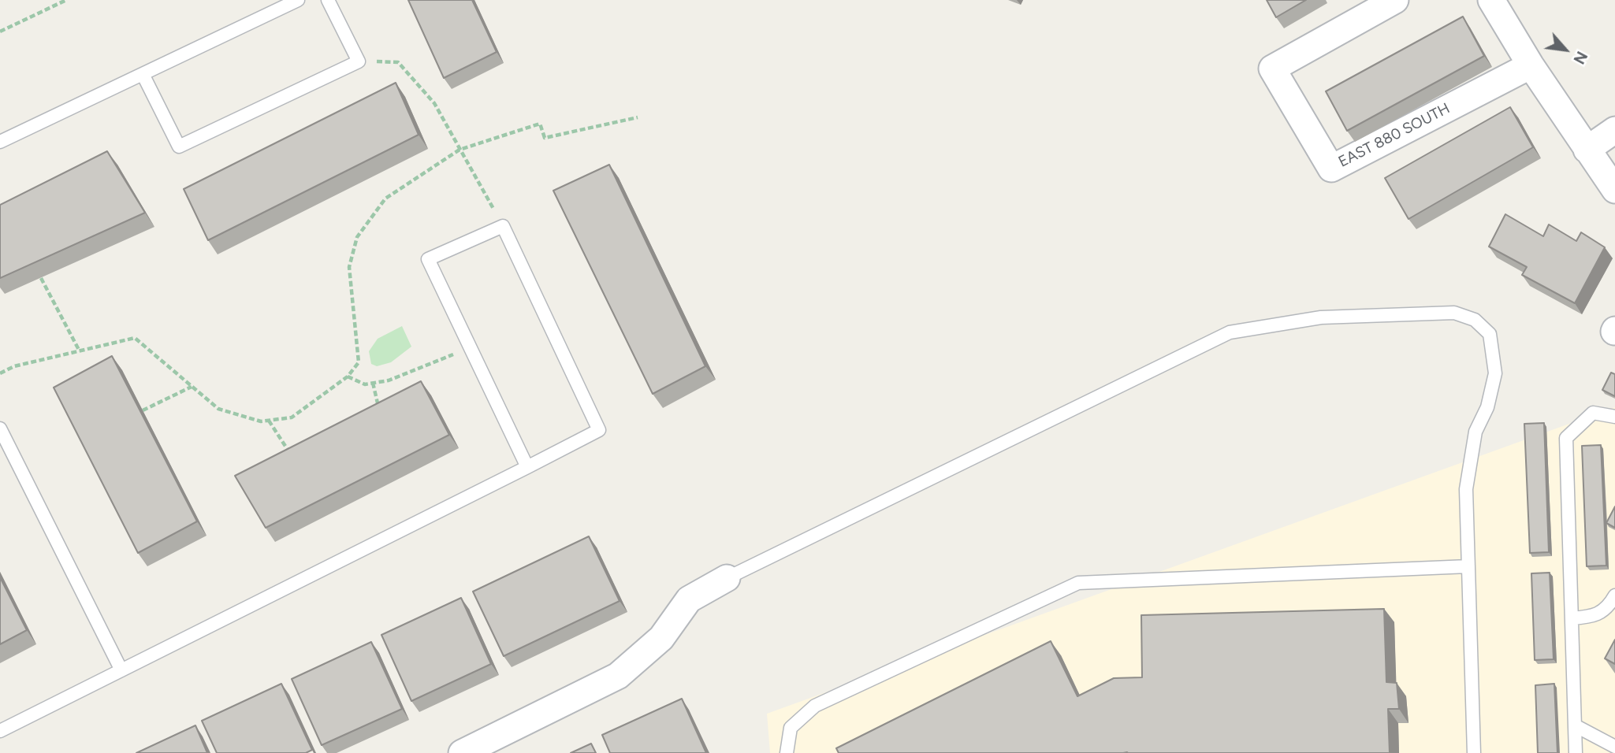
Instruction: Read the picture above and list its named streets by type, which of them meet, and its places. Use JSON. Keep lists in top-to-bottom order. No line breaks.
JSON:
{"streets":{"street":["EAST 880 SOUTH"]},"north":"bottom right"}
